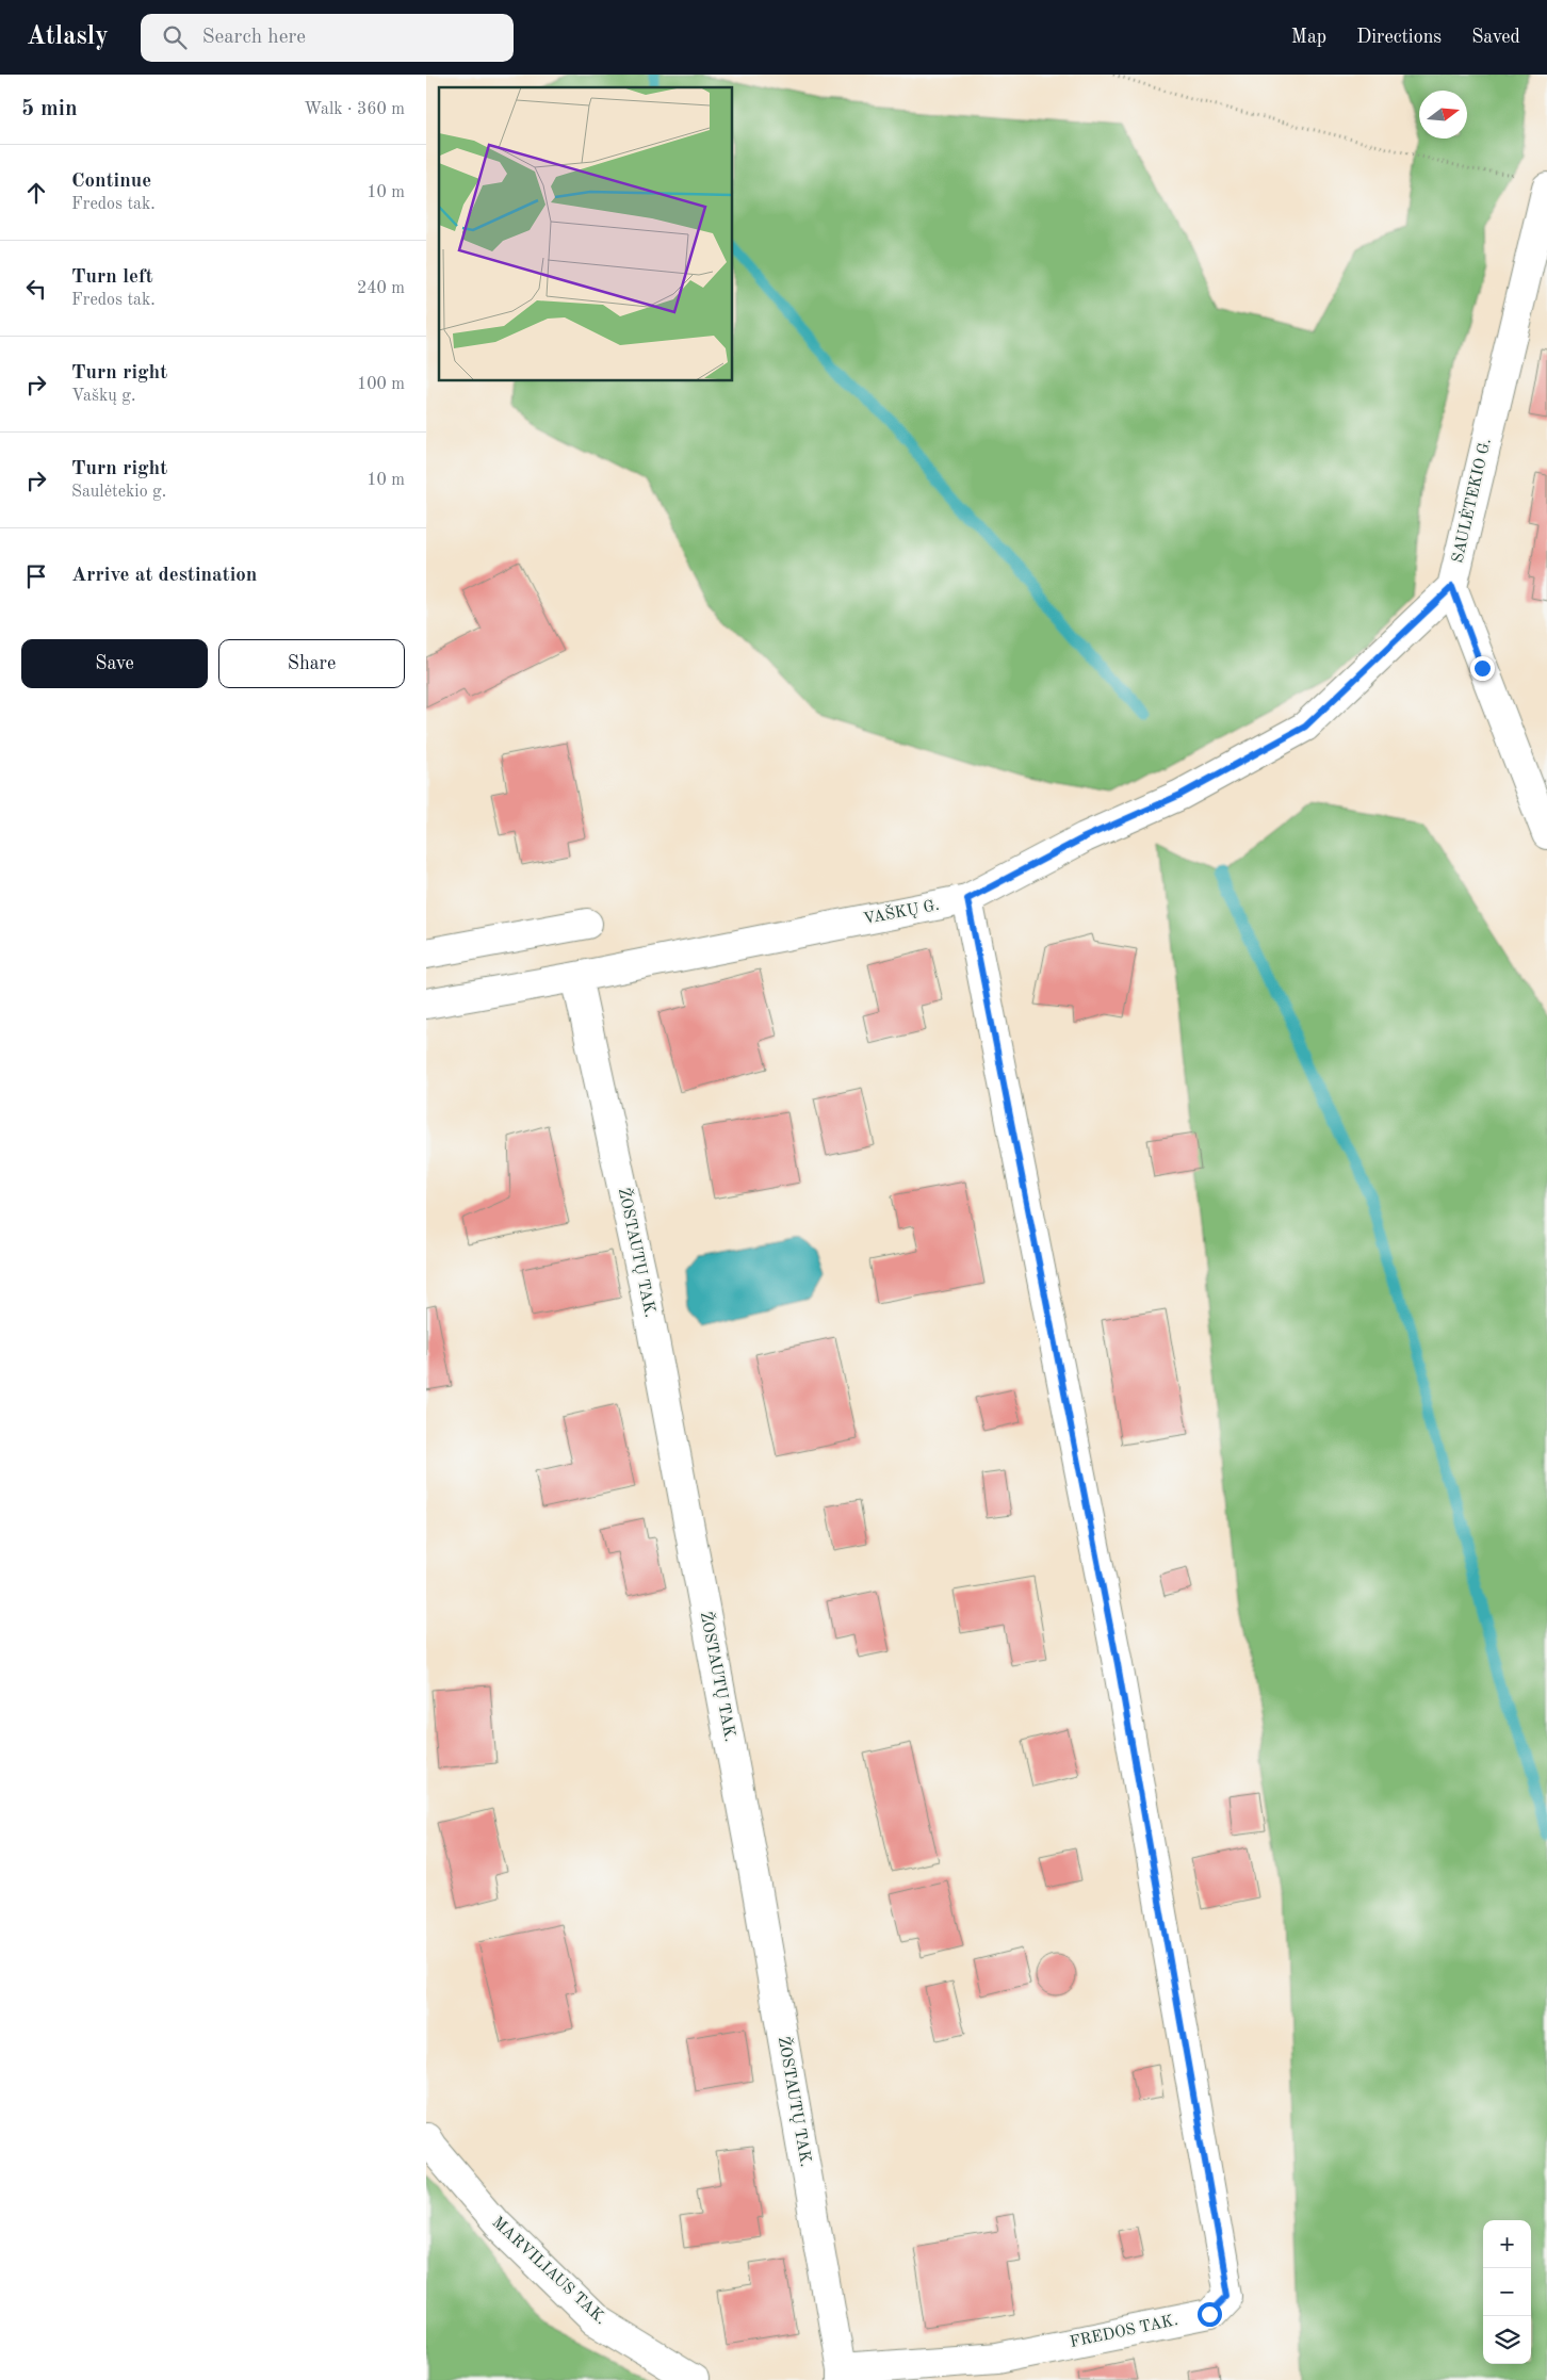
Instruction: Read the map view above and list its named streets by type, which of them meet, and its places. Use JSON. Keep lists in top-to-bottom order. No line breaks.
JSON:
{"streets":{"street":["SAULĖTEKIO G.","VAŠKŲ G.","ŽOSTAUTŲ TAK.","MARVILIAUS TAK.","FREDOS TAK."]},"crossings":[["SAULĖTEKIO G.","VAŠKŲ G."],["VAŠKŲ G.","ŽOSTAUTŲ TAK."],["VAŠKŲ G.","FREDOS TAK."],["ŽOSTAUTŲ TAK.","FREDOS TAK."]],"north":"right","page":{"header":"Atlasly","search":"Search here","nav":["Map","Directions","Saved"],"heading":["5 min","Walk · 360 m"],"list":[["Continue","Fredos tak.","10 m"],["Turn left","Fredos tak.","240 m"],["Turn right","Vaškų g.","100 m"],["Turn right","Saulėtekio g.","10 m"],"Arrive at destination"],"buttons":["Save","Share"],"map_buttons":["+","−"]}}
